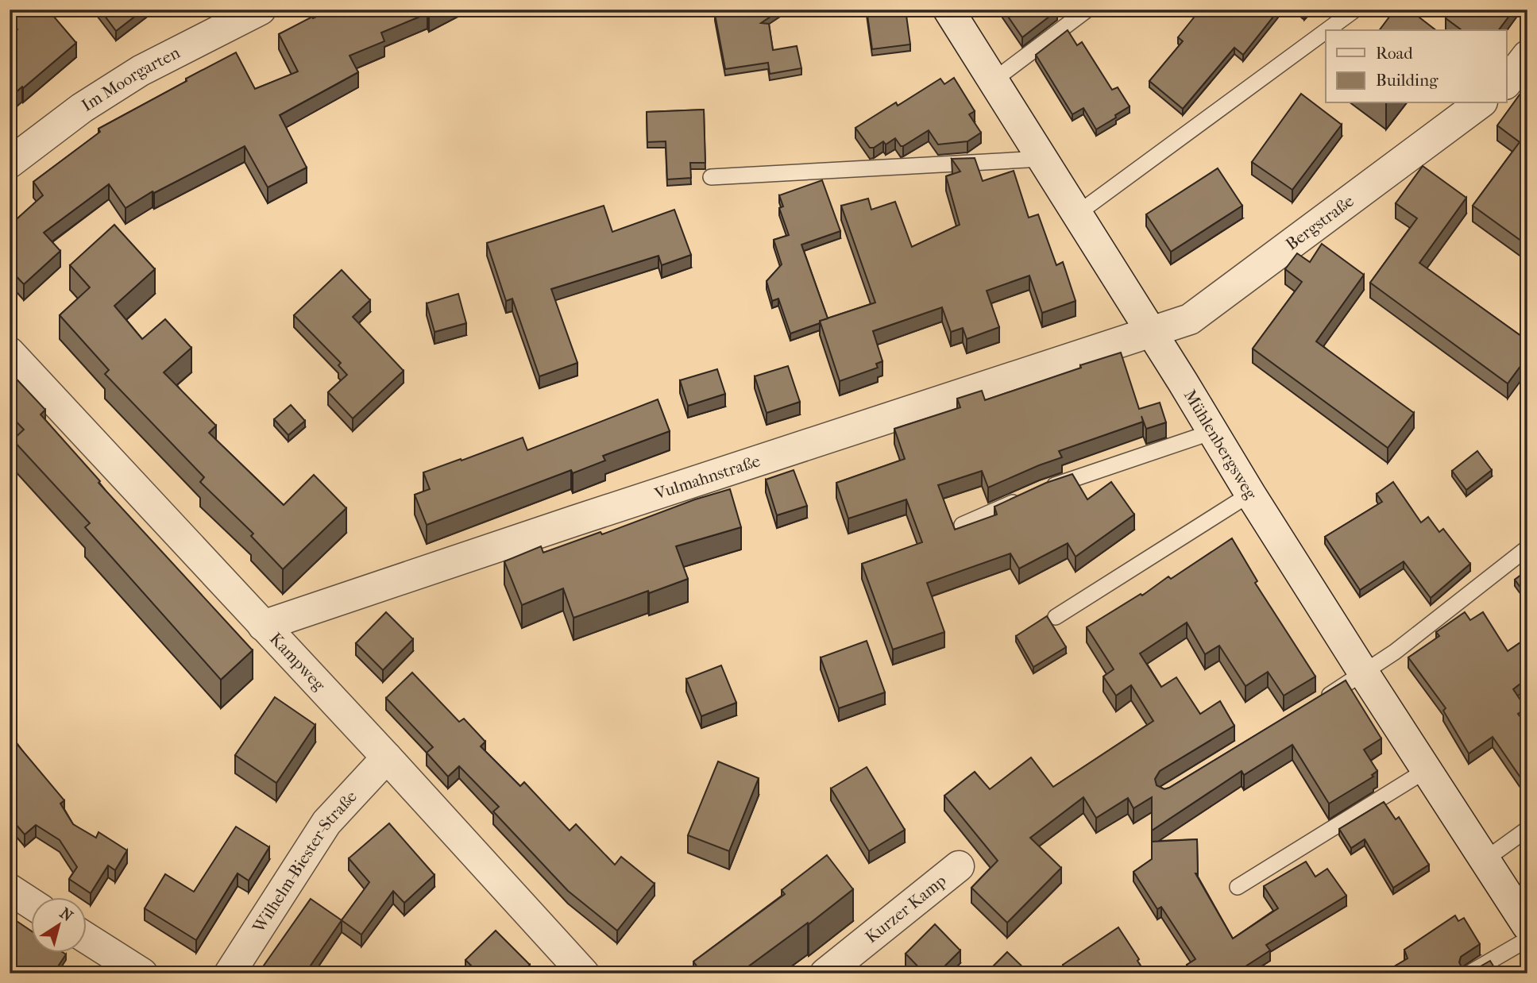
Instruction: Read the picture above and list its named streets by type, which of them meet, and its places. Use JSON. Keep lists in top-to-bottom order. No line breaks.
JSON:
{"streets":{"street":["Im Moorgarten","Bergstraße","Mühlenbergsweg","Vulmahnstraße","Kampweg","Wilhelm-Biester-Straße","Kurzer Kamp"]},"crossings":[["Bergstraße","Mühlenbergsweg"],["Bergstraße","Vulmahnstraße"],["Mühlenbergsweg","Vulmahnstraße"],["Vulmahnstraße","Kampweg"],["Kampweg","Wilhelm-Biester-Straße"]],"legend":["Road","Building"],"north":"top right"}
